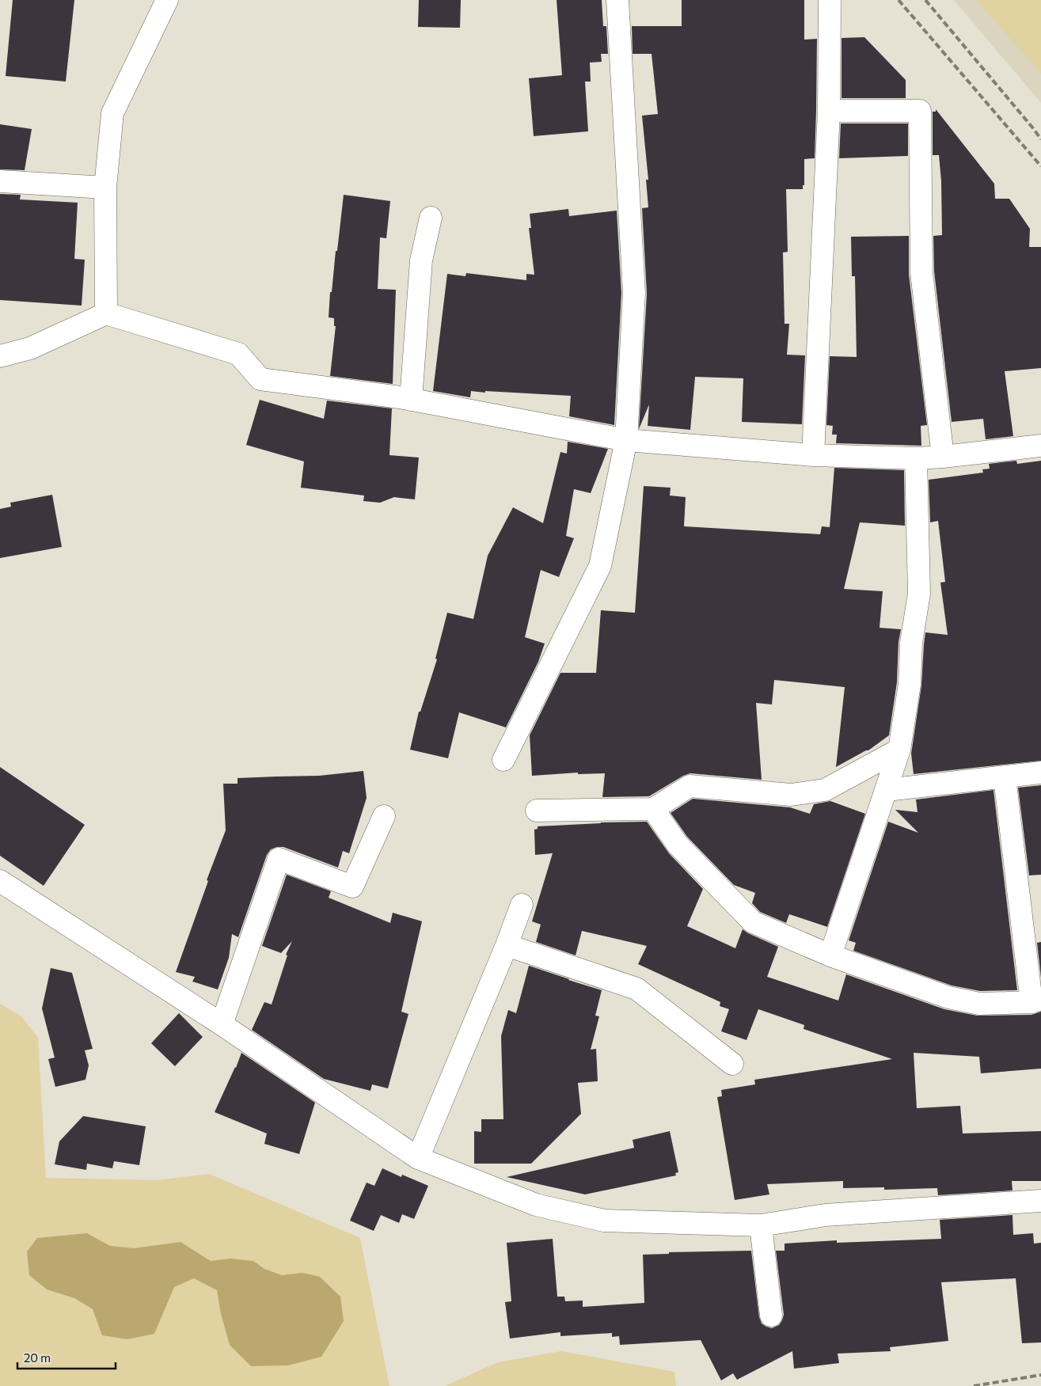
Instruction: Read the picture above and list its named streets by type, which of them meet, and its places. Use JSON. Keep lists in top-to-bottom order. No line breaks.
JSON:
{"scale_bar":"20 m"}
